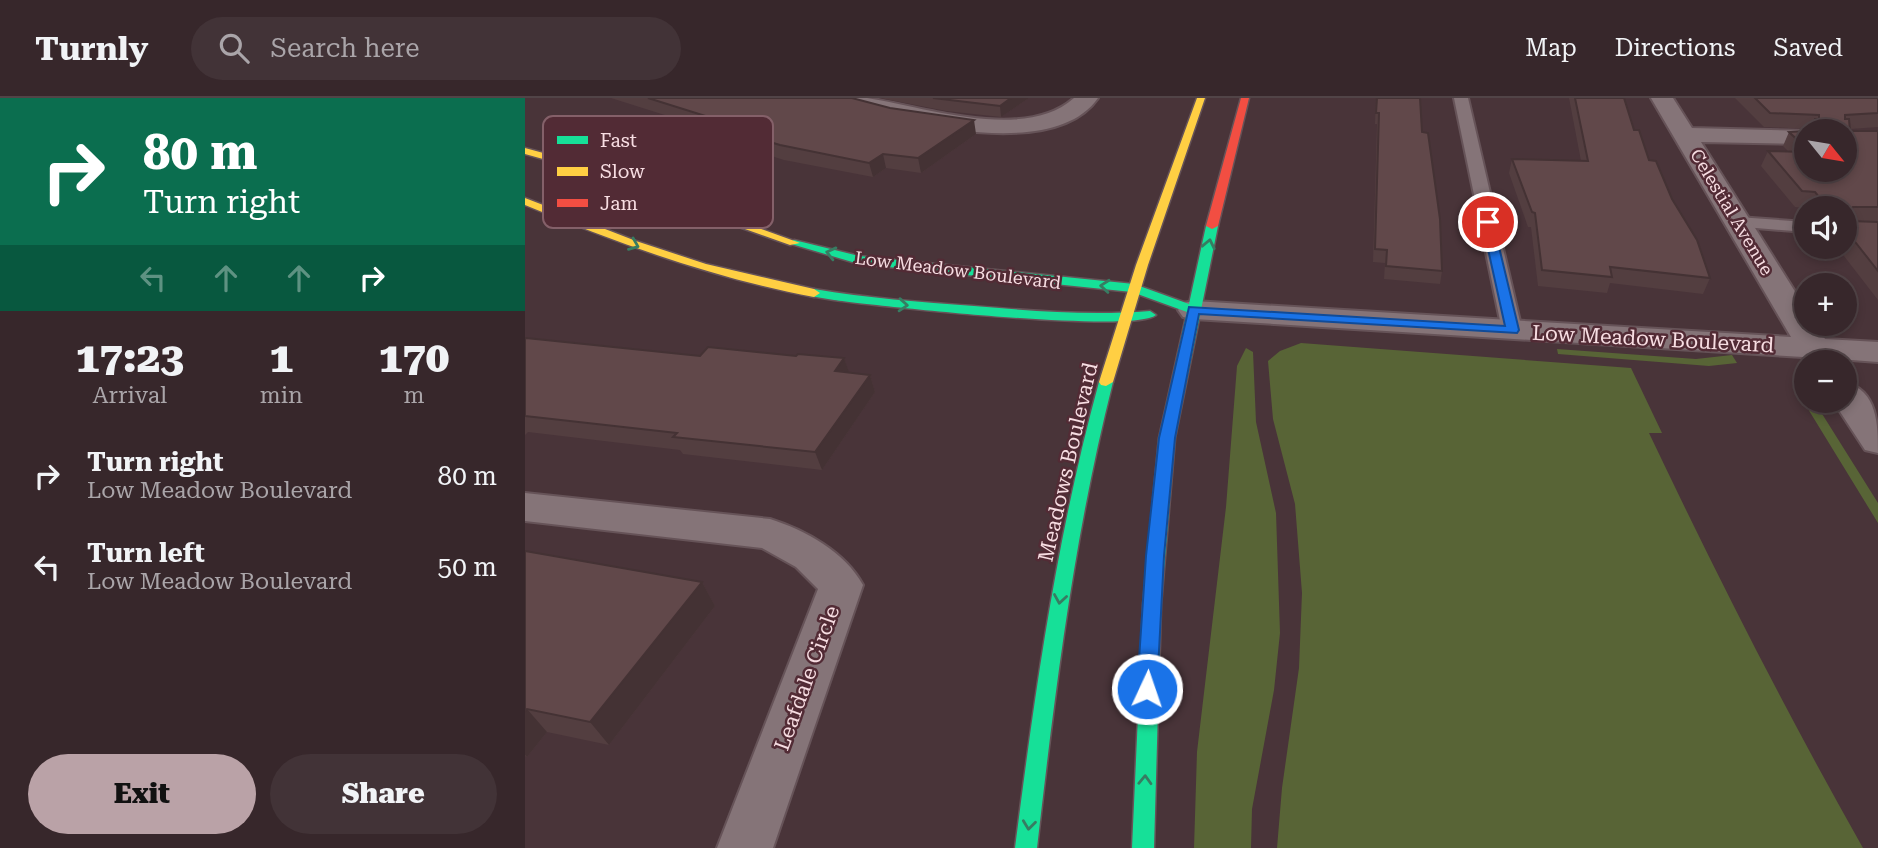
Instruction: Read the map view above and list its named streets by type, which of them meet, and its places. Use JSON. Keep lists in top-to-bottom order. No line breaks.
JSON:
{"streets":{"main road":["Low Meadow Boulevard","Meadows Boulevard"],"street":["Celestial Avenue","Leafdale Circle"]},"crossings":[["Low Meadow Boulevard","Meadows Boulevard"]],"legend":["Fast","Slow","Jam"],"north":"bottom right","page":{"header":"Turnly","search":"Search here","nav":["Map","Directions","Saved"],"turn":["80 m","Turn right"],"map_buttons":["+","−"],"eta":["17:23","Arrival","1","min","170","m"],"list":[{"name":"Turn right","note":"Low Meadow Boulevard","value":"80 m"},{"name":"Turn left","note":"Low Meadow Boulevard","value":"50 m"}],"buttons":["Exit","Share"]}}
